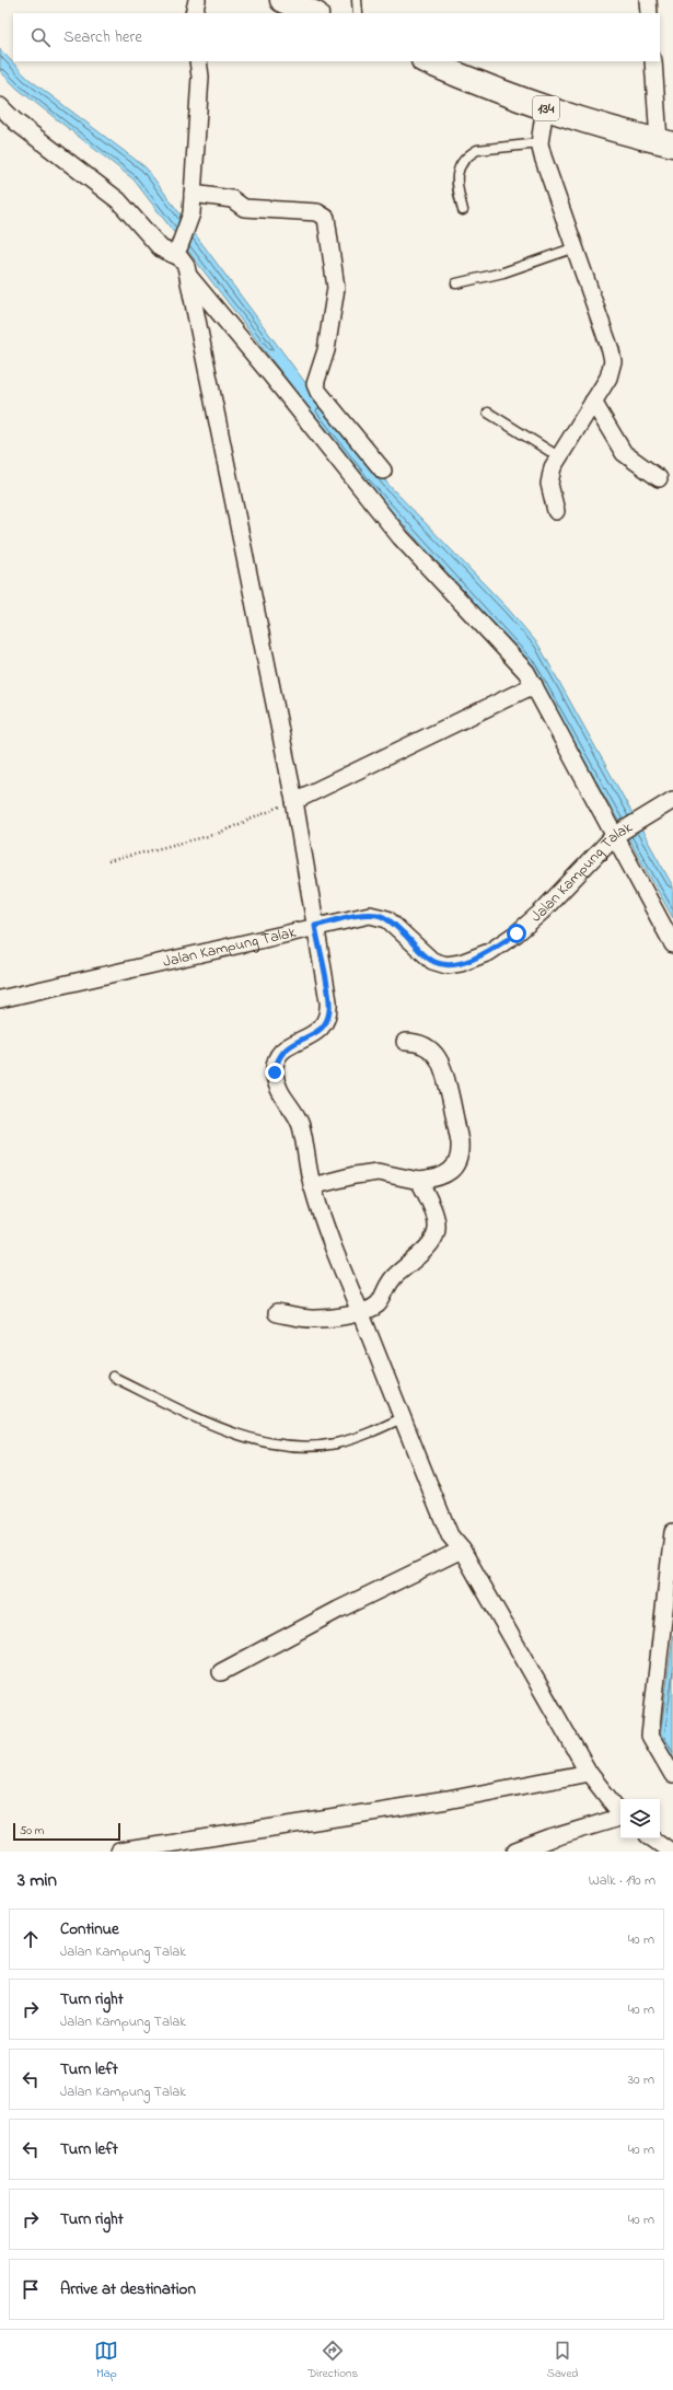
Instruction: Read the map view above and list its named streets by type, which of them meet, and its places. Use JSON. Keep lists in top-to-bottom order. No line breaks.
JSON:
{"streets":{"main road":["134"],"street":["Jalan Kampung Talak"]},"scale_bar":"50 m","page":{"search":"Search here","scale":"50 m","heading":["3 min","Walk · 190 m"],"list":[["Continue","Jalan Kampung Talak","40 m"],["Turn right","Jalan Kampung Talak","40 m"],["Turn left","Jalan Kampung Talak","30 m"],["Turn left","40 m"],["Turn right","40 m"],"Arrive at destination"],"nav":["Map","Directions","Saved"]}}
